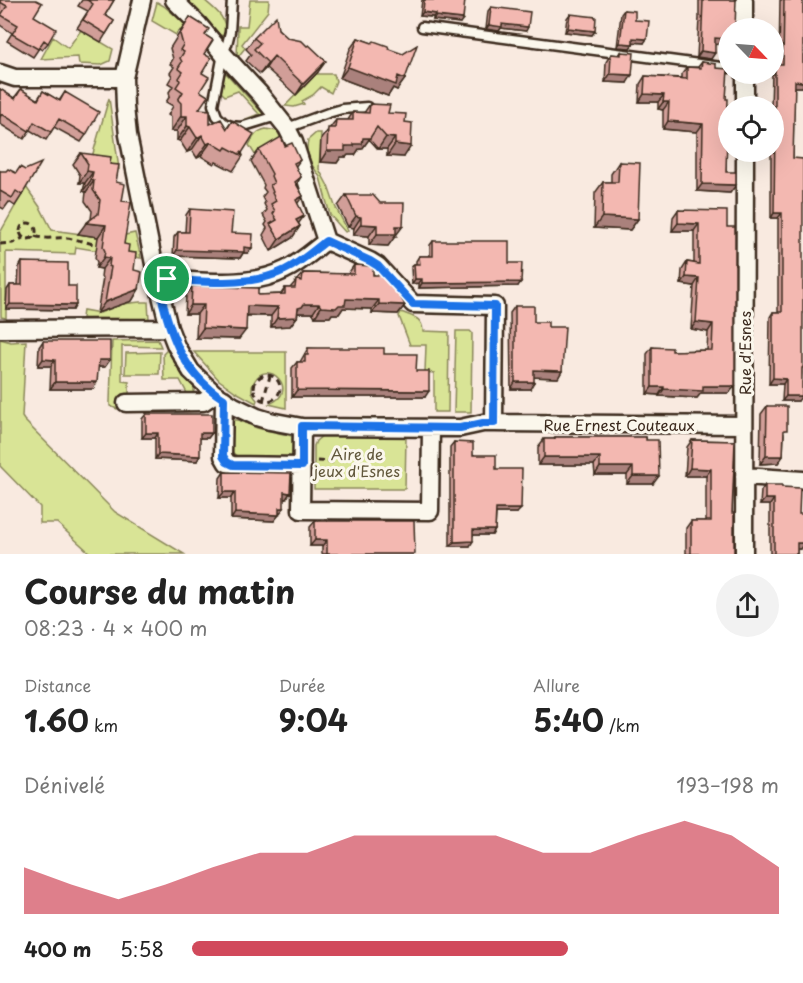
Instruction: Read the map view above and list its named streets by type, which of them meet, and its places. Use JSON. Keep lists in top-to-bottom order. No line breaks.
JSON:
{"streets":{"street":["Rue d'Esnes","Rue Ernest Couteaux"]},"crossings":[["Rue d'Esnes","Rue Ernest Couteaux"]],"parks":["Aire de jeux d'Esnes"],"north":"bottom right","page":{"heading":["Course du matin","08:23 · 4 × 400 m"],"stats":[["Distance","1.60 km"],["Durée","9:04"],["Allure","5:40 /km"]],"chart":["Dénivelé","193–198 m"],"list":[{"name":"400 m","note":"5:58"}]}}
